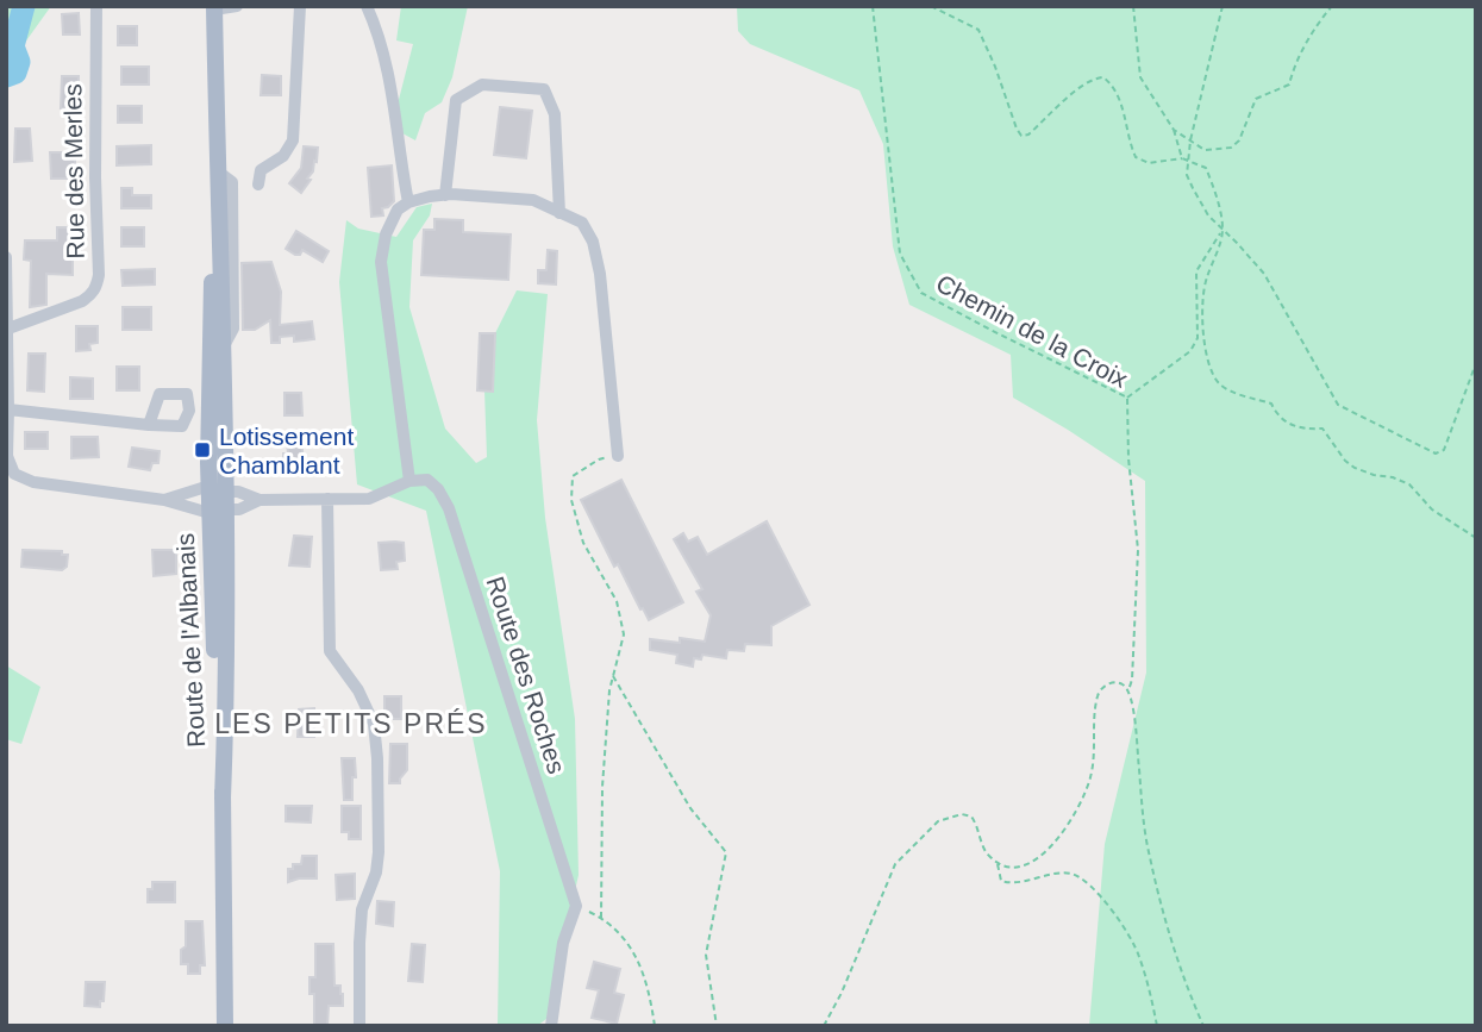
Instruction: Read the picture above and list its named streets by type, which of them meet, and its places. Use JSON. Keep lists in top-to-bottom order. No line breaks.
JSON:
{"streets":{"main road":["Route de l'Albanais"],"street":["Rue des Merles","Route des Roches"],"path":["Chemin de la Croix"]},"districts":["LES PETITS PRÉS"],"places":{"transit":["Lotissement Chamblant"]}}
